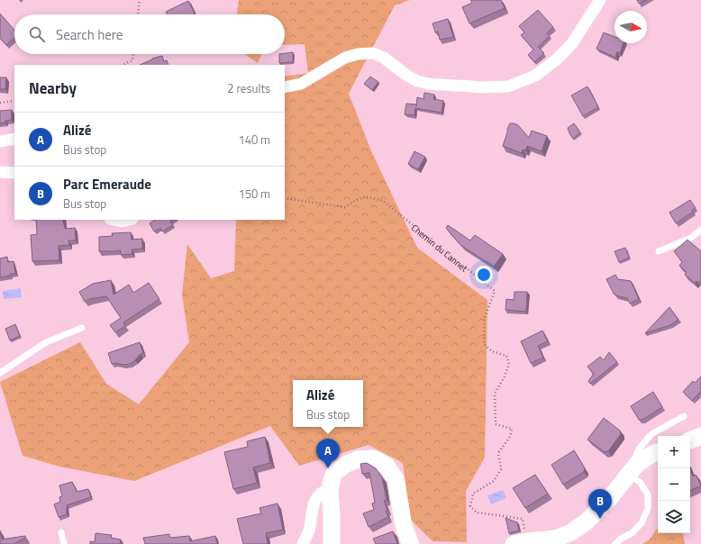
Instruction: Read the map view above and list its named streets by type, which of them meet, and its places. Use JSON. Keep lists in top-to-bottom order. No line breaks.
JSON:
{"streets":{"path":["Chemin du Cannet"]},"north":"right","page":{"search":"Search here","heading":["Nearby","2 results"],"list":[{"mark":"A","name":"Alizé","note":"Bus stop","value":"140 m"},{"mark":"B","name":"Parc Emeraude","note":"Bus stop","value":"150 m"}],"popup":["Alizé","Bus stop"],"map_buttons":["+","−"],"pins":["A","B"]}}
